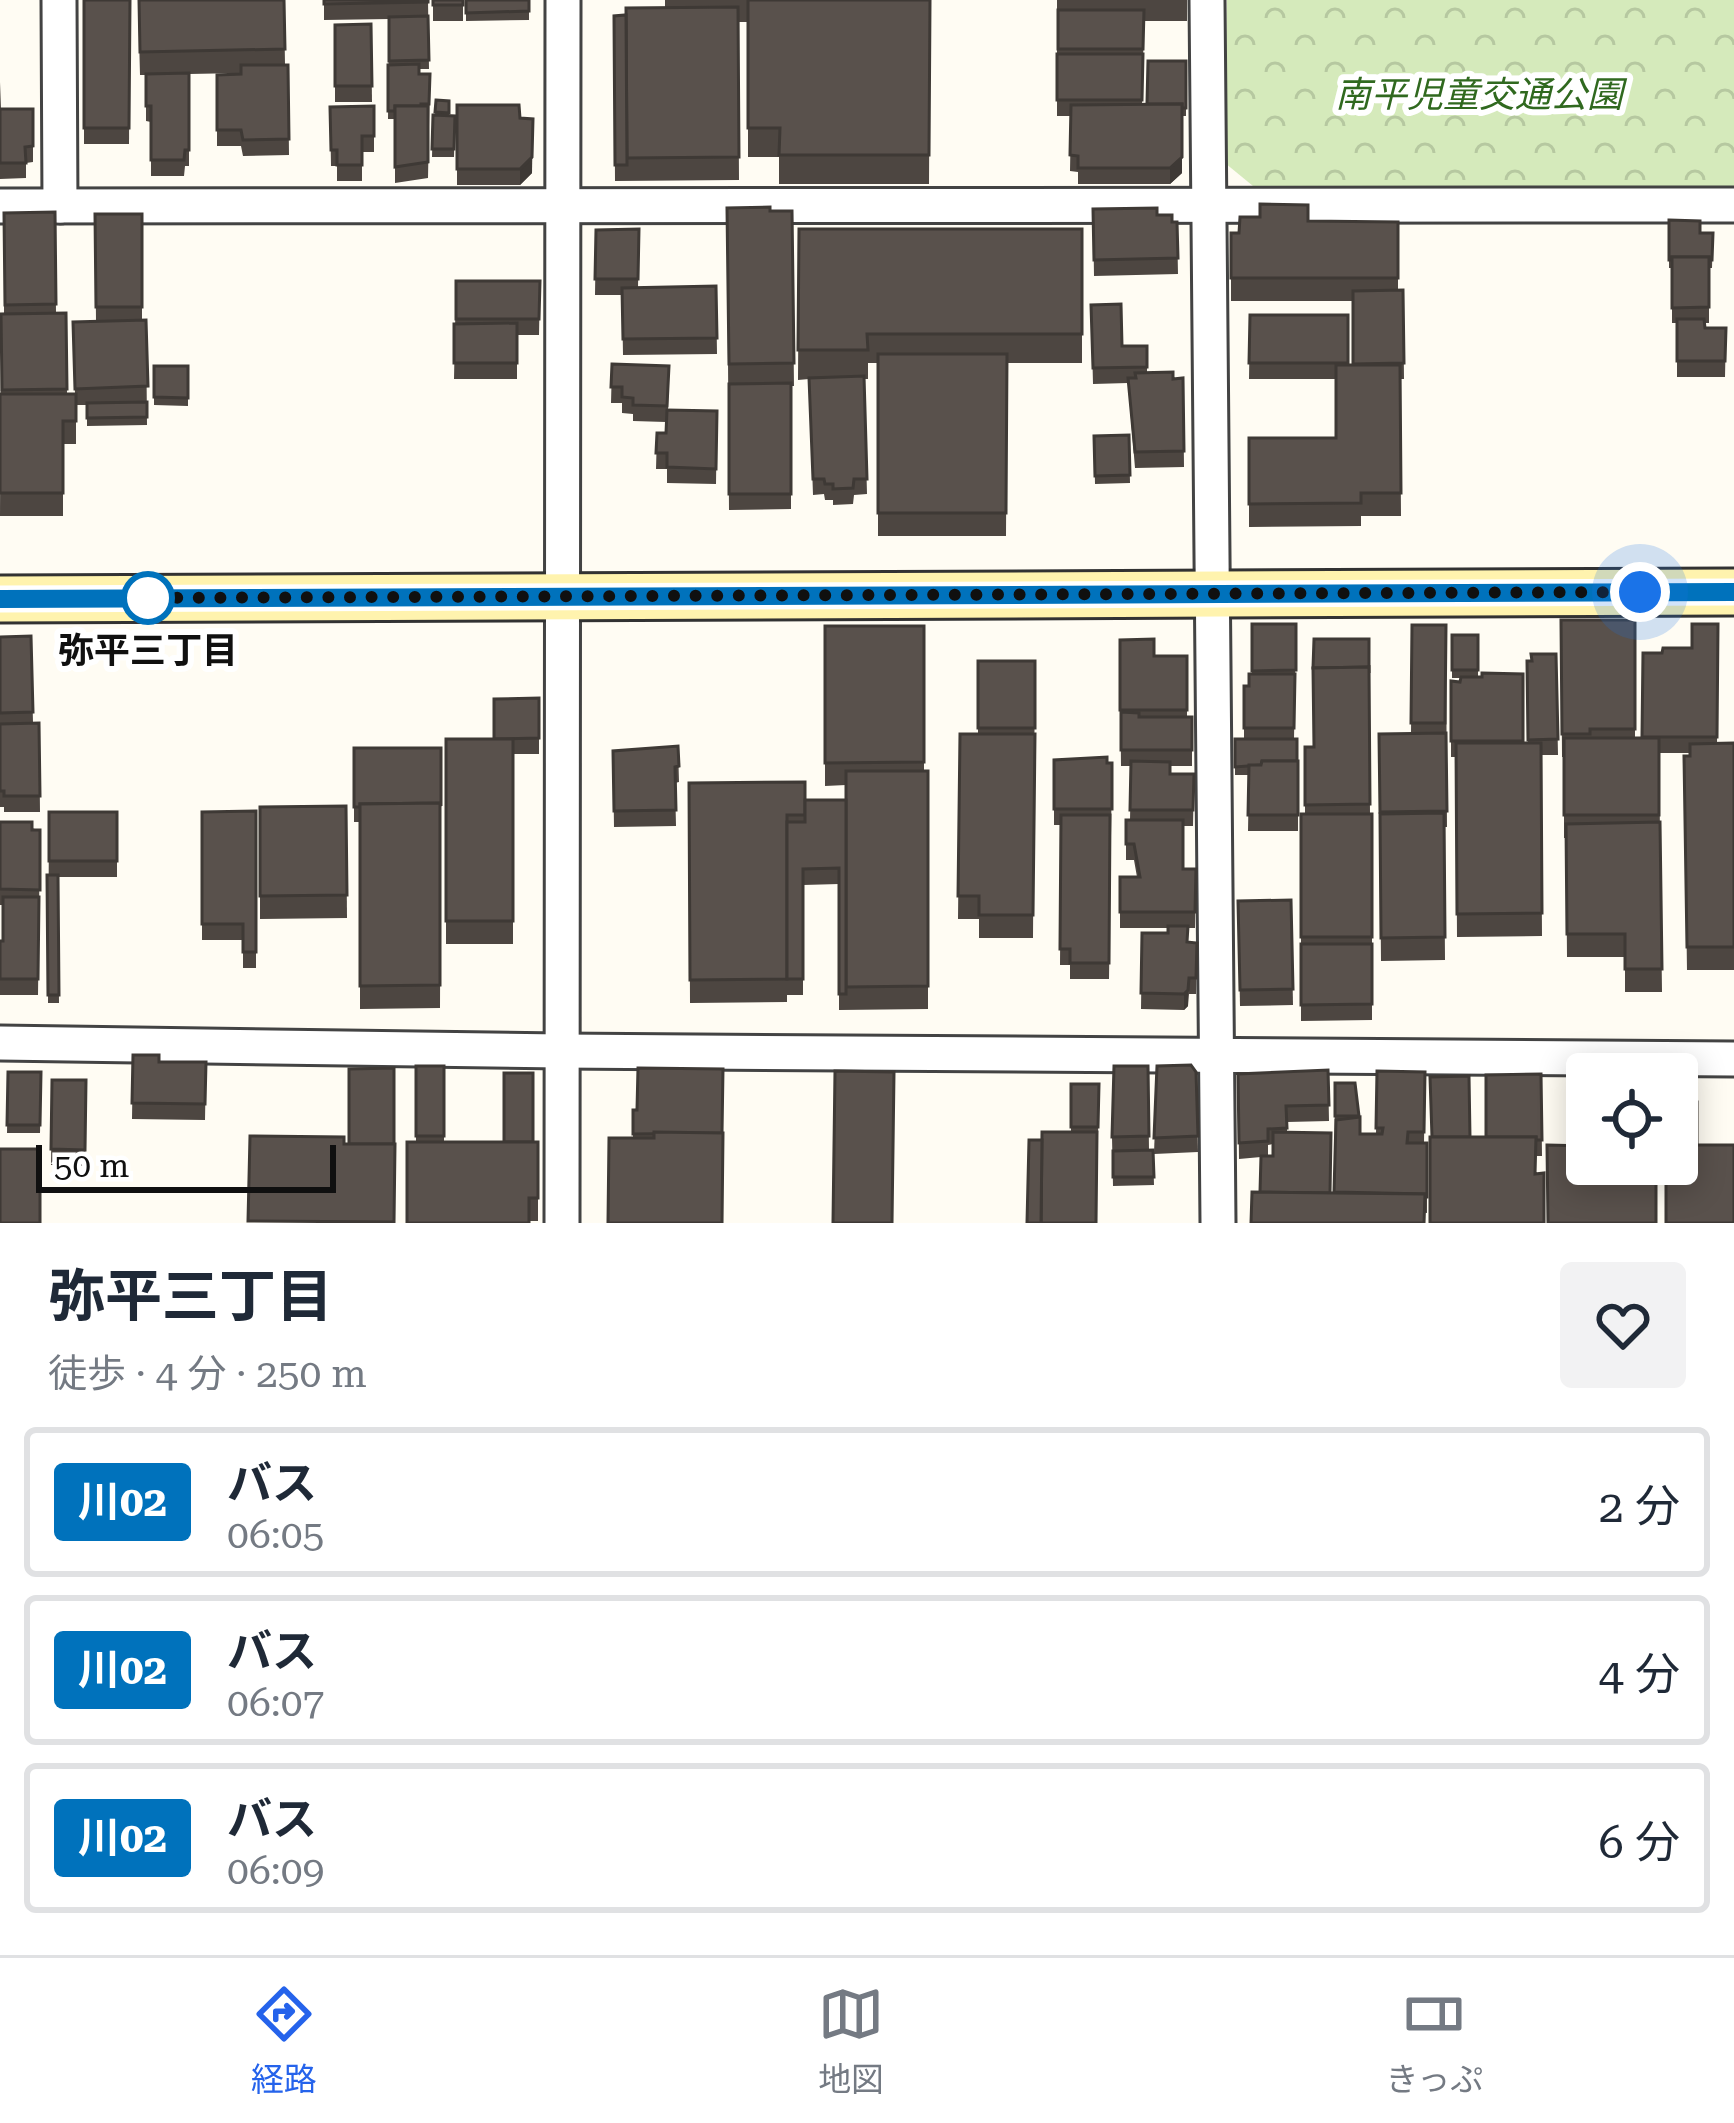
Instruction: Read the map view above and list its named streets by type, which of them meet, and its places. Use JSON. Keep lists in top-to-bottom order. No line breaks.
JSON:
{"parks":["南平児童交通公園"],"places":["弥平三丁目"],"lines":["bus line 川02"],"scale_bar":"50 m","page":{"scale":"50 m","heading":["弥平三丁目","徒歩 · 4 分 · 250 m"],"list":[{"mark":"川02","name":"バス","note":"06:05","value":"2 分"},{"mark":"川02","name":"バス","note":"06:07","value":"4 分"},{"mark":"川02","name":"バス","note":"06:09","value":"6 分"}],"tabs":["経路","地図","きっぷ"]}}
